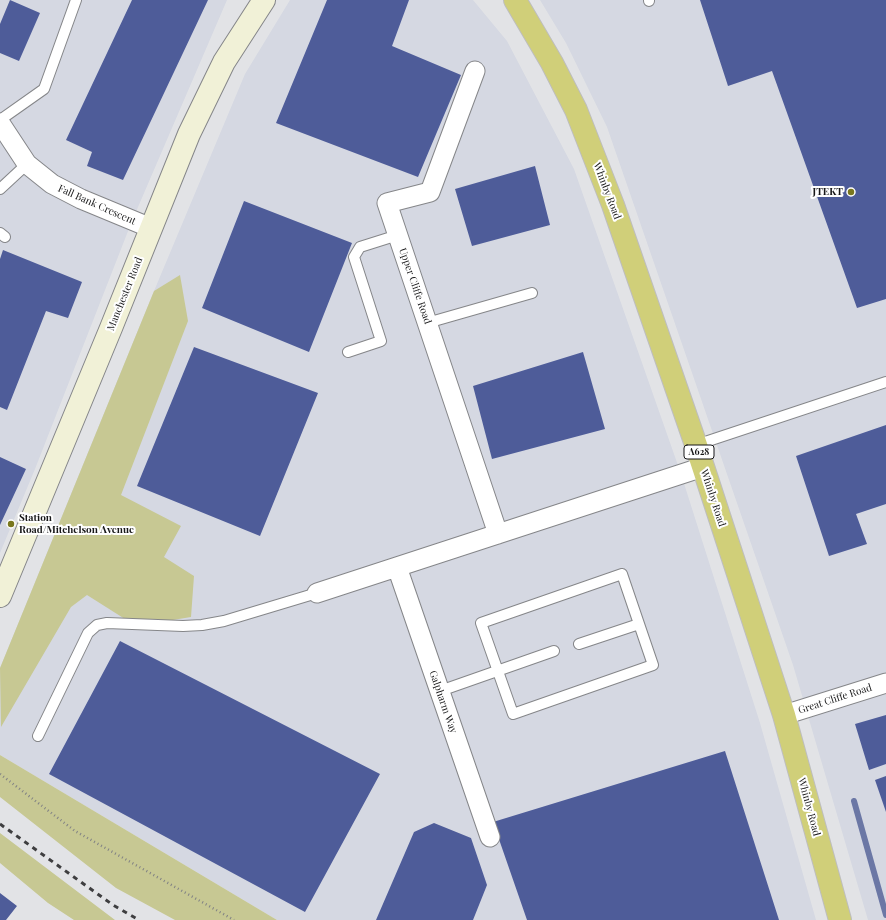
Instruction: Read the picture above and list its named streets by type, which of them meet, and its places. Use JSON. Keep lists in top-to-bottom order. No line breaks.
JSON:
{"streets":{"highway":["Whinby Road","A628"],"main road":["Manchester Road"],"street":["Fall Bank Crescent","Upper Cliffe Road","Great Cliffe Road","Galpharm Way"]},"crossings":[["Whinby Road","Great Cliffe Road"],["Fall Bank Crescent","Manchester Road"]],"places":["JTEKT","Station Road/Mitchelson Avenue"]}
